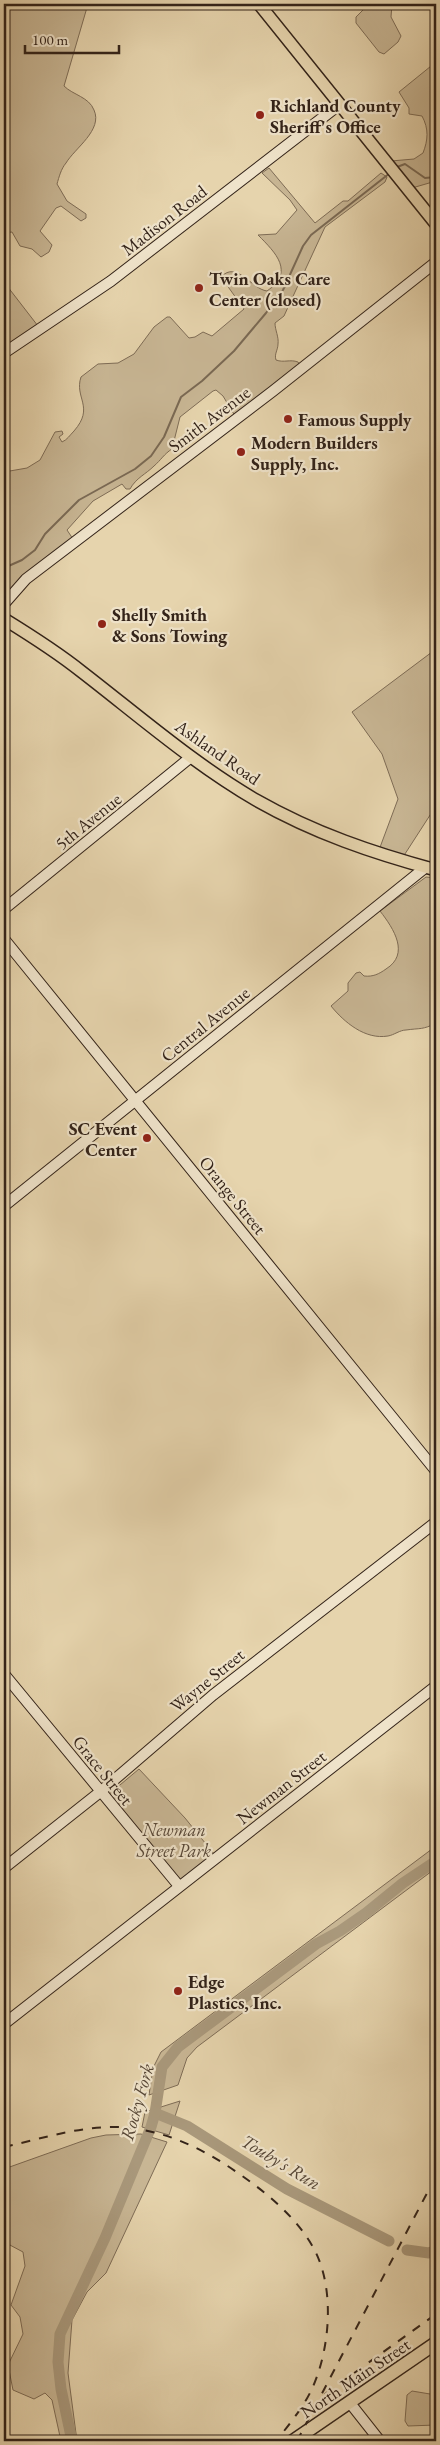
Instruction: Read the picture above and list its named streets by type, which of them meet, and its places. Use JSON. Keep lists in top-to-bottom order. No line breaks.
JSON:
{"streets":{"highway":["North Main Street"],"main road":["Ashland Road"],"street":["Madison Road","Smith Avenue","5th Avenue","Central Avenue","Orange Street","Wayne Street","Grace Street","Newman Street"]},"crossings":[["Ashland Road","5th Avenue"],["Ashland Road","Central Avenue"],["Central Avenue","Orange Street"],["Wayne Street","Grace Street"],["Grace Street","Newman Street"]],"water":["Rocky Fork","Touby's Run"],"parks":["Newman Street Park"],"places":["Richland County Sheriff's Office","Twin Oaks Care Center (closed)","Famous Supply","Modern Builders Supply, Inc.","Shelly Smith & Sons Towing","SC Event Center","Edge Plastics, Inc."],"scale_bar":"100 m"}
